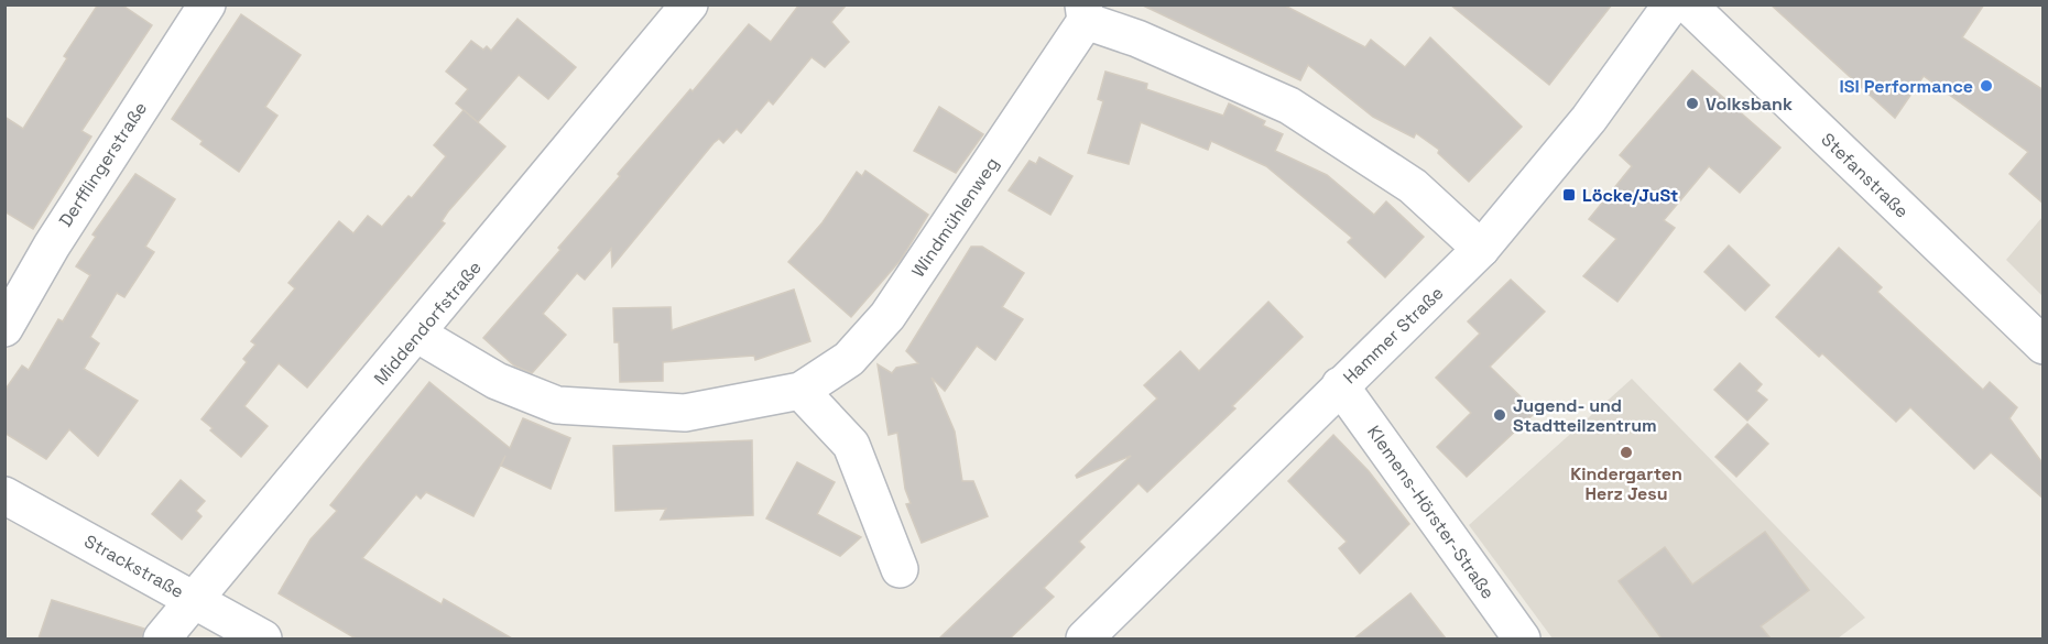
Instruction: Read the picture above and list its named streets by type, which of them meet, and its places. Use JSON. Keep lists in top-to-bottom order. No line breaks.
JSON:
{"streets":{"street":["Derfflingerstraße","Stefanstraße","Windmühlenweg","Middendorfstraße","Hammer Straße","Klemens-Hörster-Straße","Strackstraße"]},"crossings":[["Windmühlenweg","Middendorfstraße"],["Windmühlenweg","Hammer Straße"],["Middendorfstraße","Strackstraße"],["Hammer Straße","Klemens-Hörster-Straße"]],"places":{"other":["ISI Performance","Volksbank","Jugend- und Stadtteilzentrum","Kindergarten Herz Jesu"],"transit":["Löcke/JuSt"]}}
